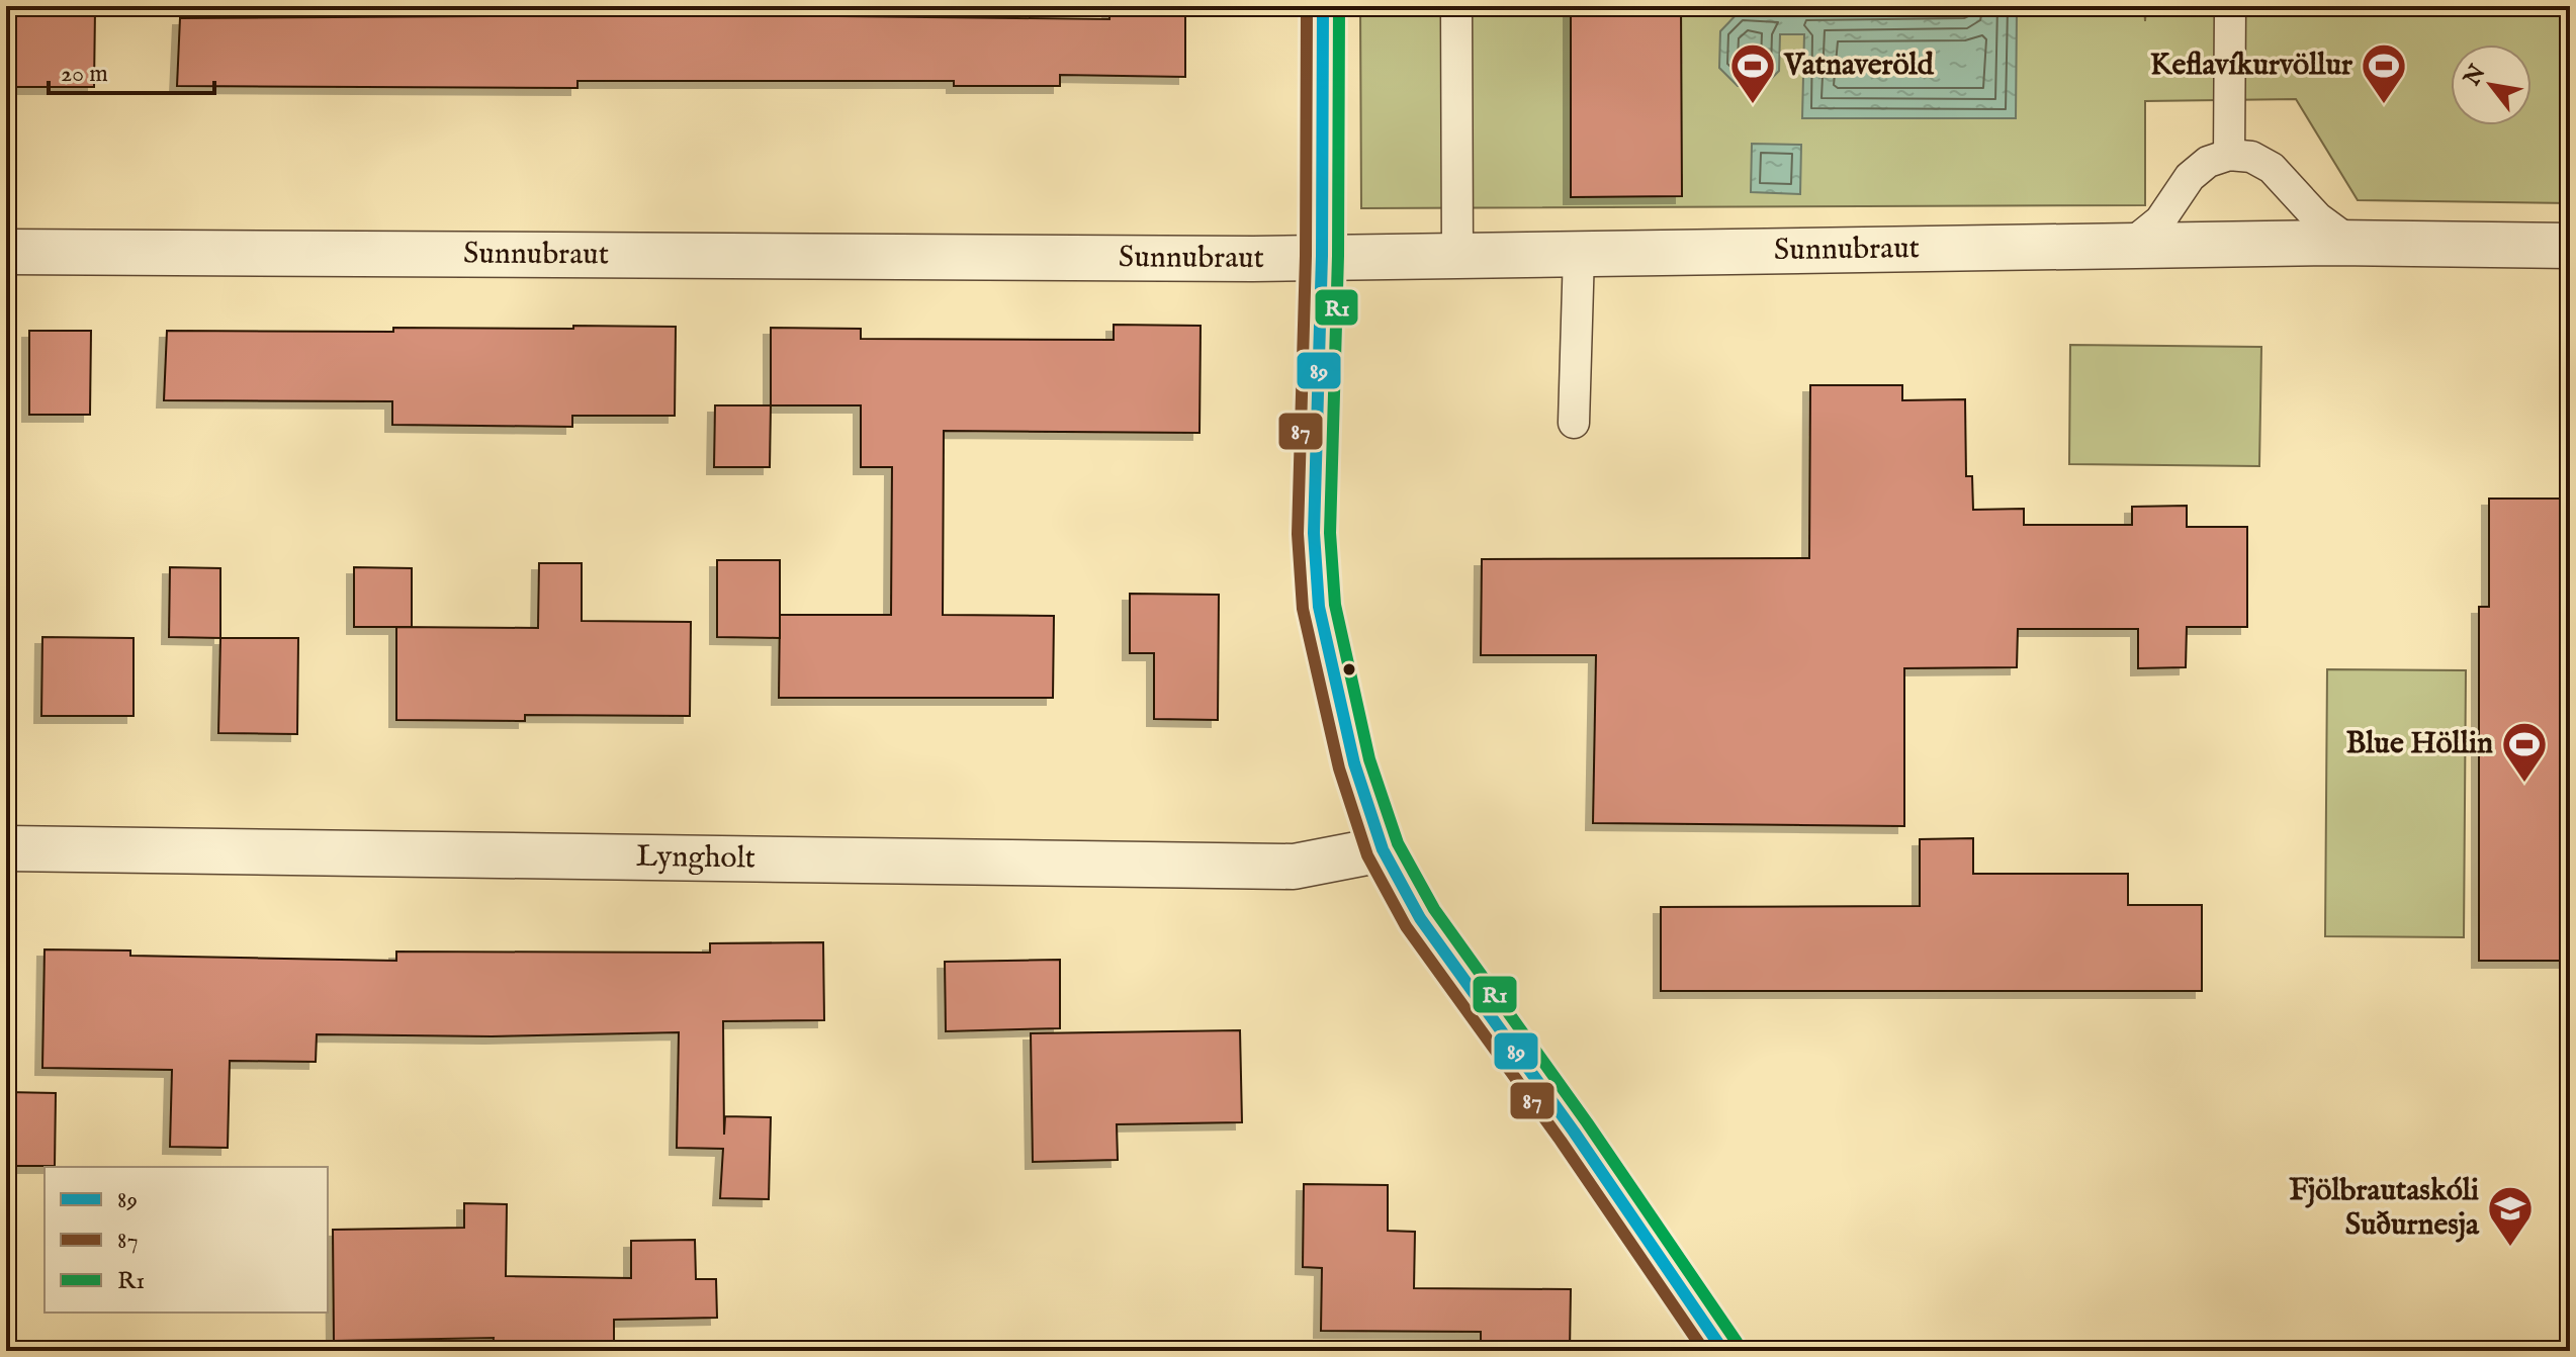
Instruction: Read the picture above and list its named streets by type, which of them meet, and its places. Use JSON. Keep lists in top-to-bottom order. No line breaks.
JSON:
{"streets":{"street":["Sunnubraut","Lyngholt"]},"places":{"sports":["Vatnaveröld","Keflavíkurvöllur","Blue Höllin"],"school or university":["Fjölbrautaskóli Suðurnesja"]},"lines":["transit line 89","transit line 87","transit line R1"],"legend":["89","87","R1"],"scale_bar":"20 m","north":"top left"}
